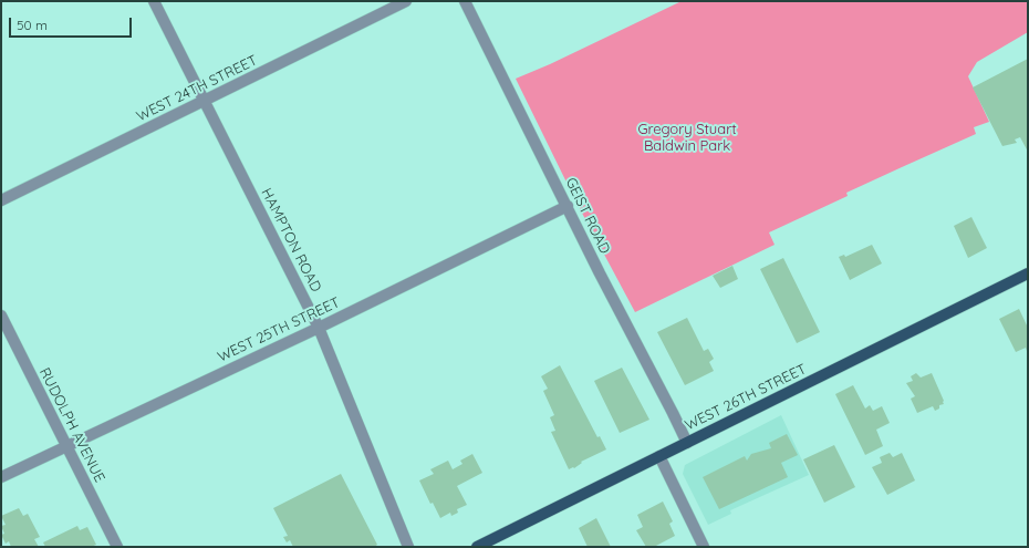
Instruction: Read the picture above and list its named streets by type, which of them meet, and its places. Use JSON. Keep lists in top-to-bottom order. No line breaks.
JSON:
{"streets":{"main road":["WEST 26TH STREET"],"street":["WEST 24TH STREET","GEIST ROAD","HAMPTON ROAD","WEST 25TH STREET","RUDOLPH AVENUE"]},"crossings":[["WEST 24TH STREET","HAMPTON ROAD"],["GEIST ROAD","WEST 25TH STREET"],["GEIST ROAD","WEST 26TH STREET"],["HAMPTON ROAD","WEST 25TH STREET"],["WEST 25TH STREET","RUDOLPH AVENUE"]],"parks":["Gregory Stuart Baldwin Park"],"scale_bar":"50 m"}
